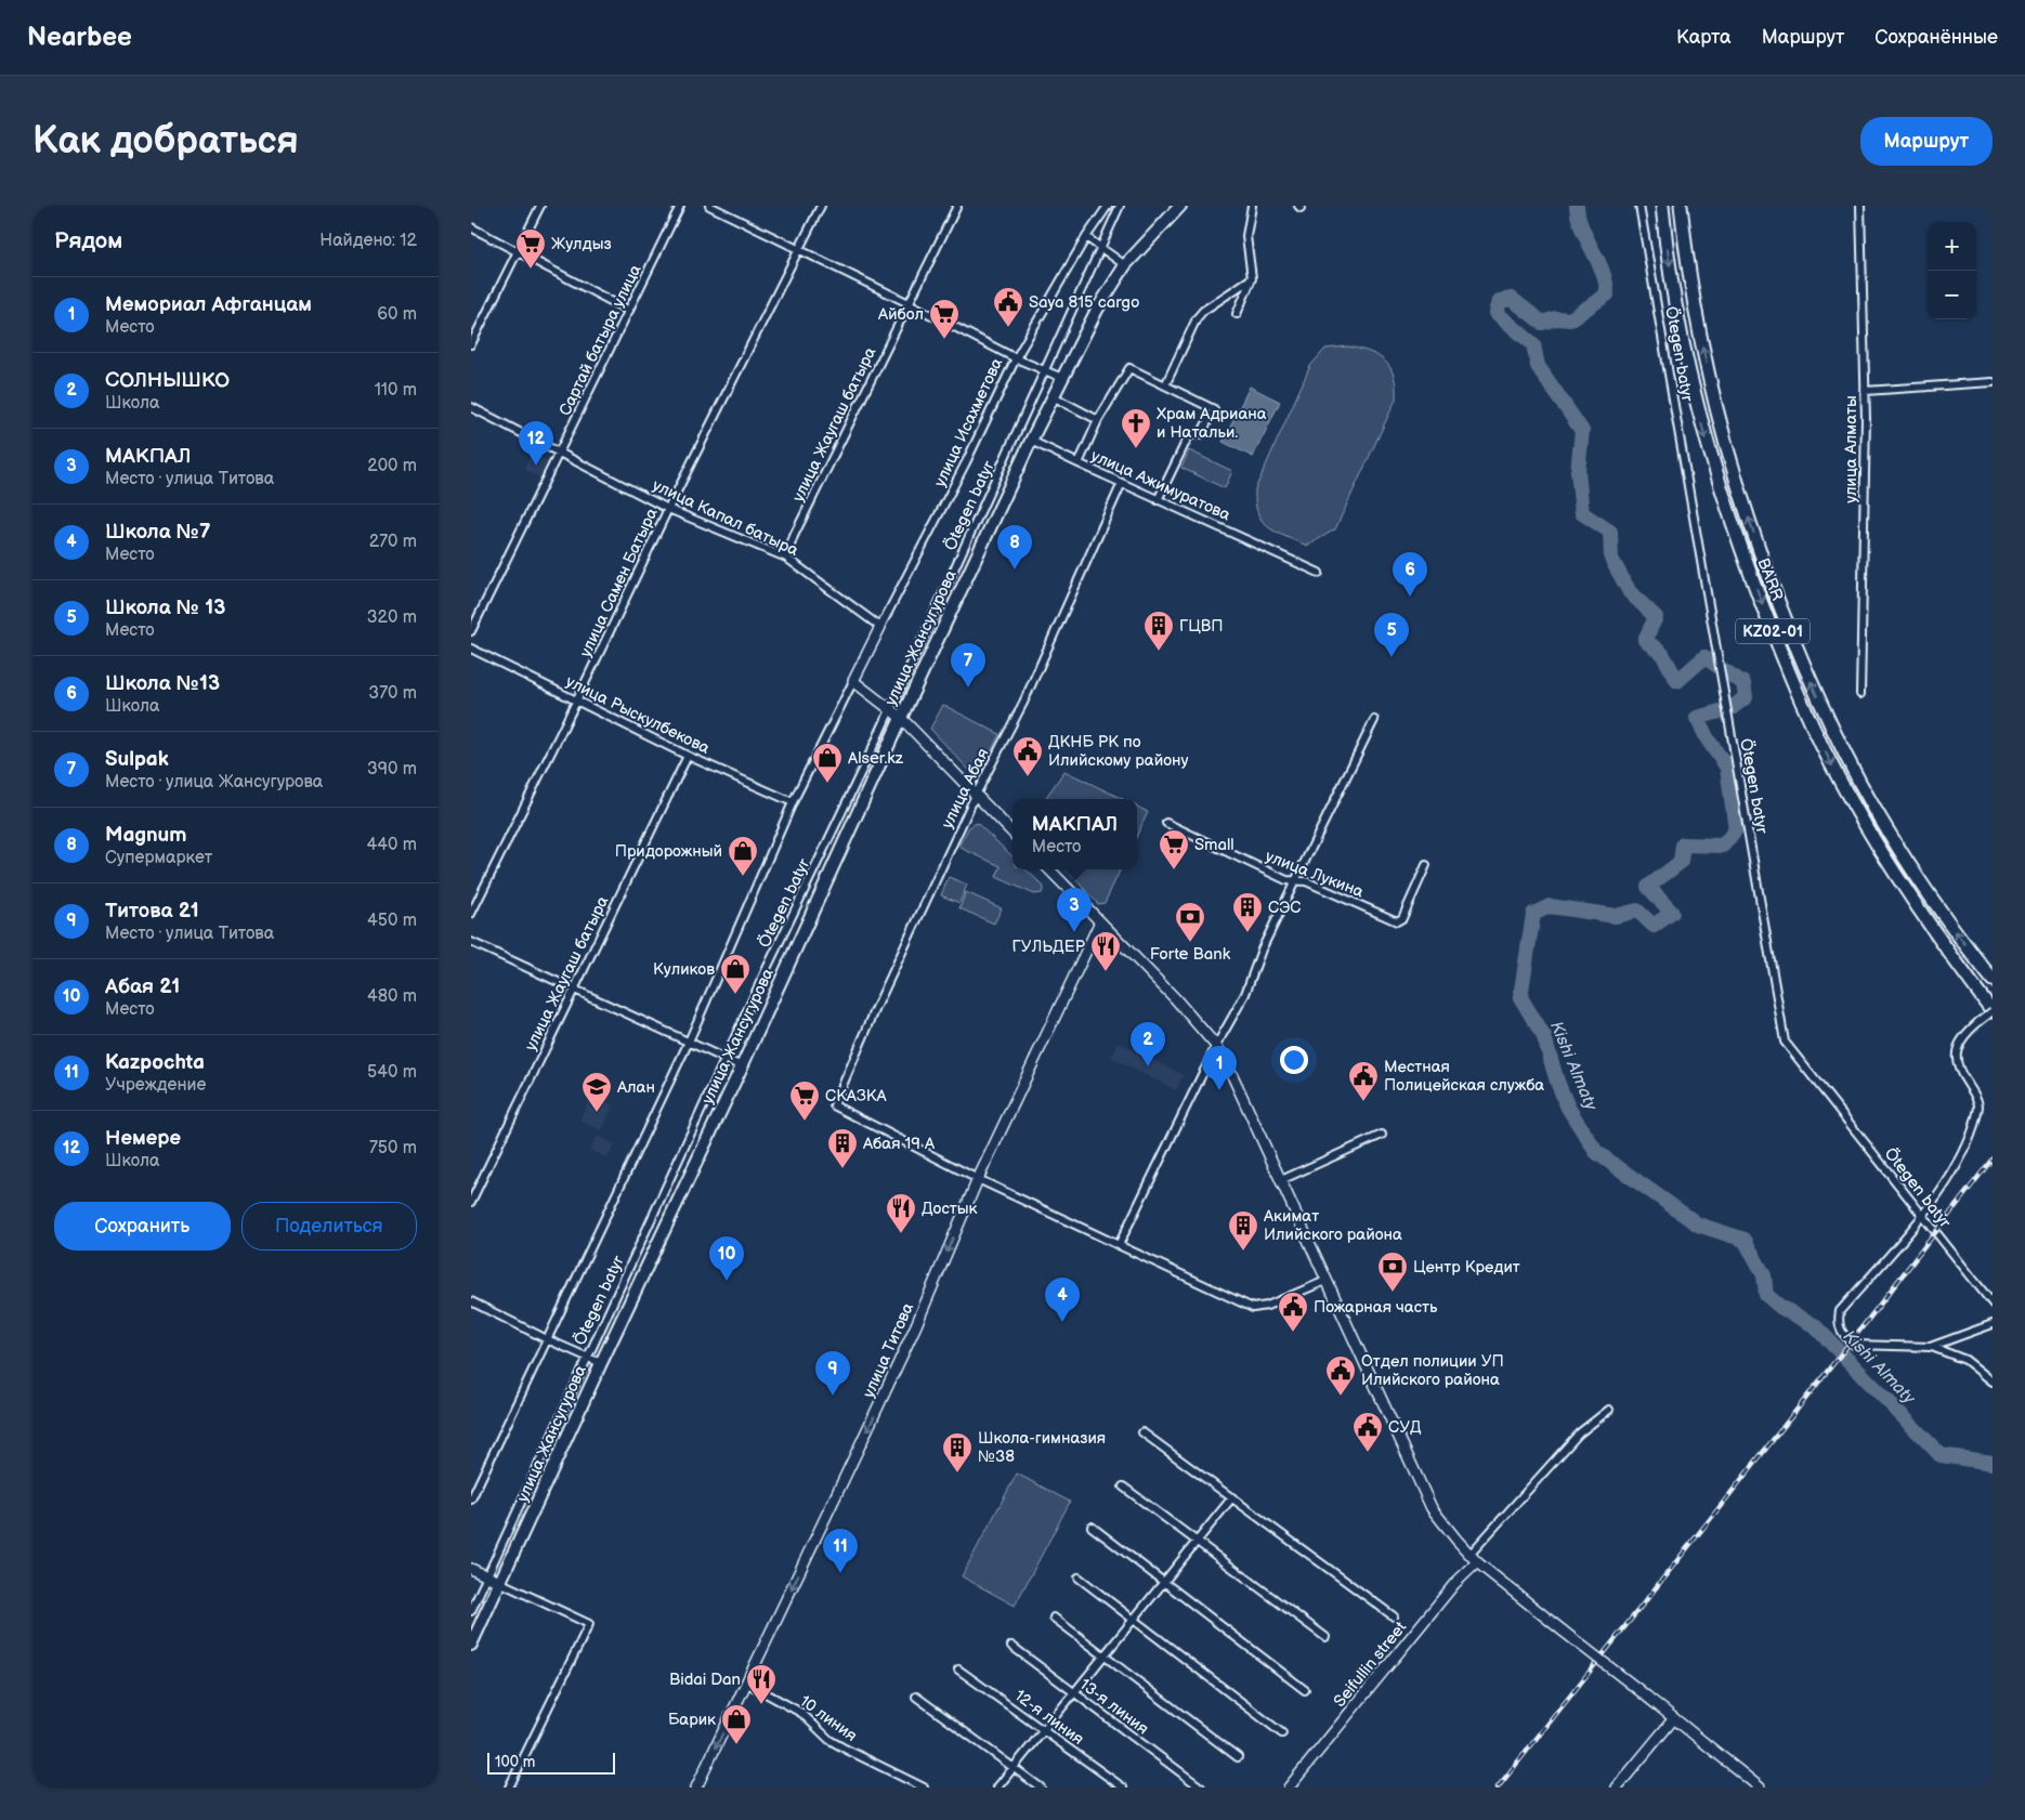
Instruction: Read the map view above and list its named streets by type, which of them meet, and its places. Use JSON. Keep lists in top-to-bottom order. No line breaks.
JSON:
{"streets":{"highway":["BARR","KZ02-01"],"main road":["улица Жансугурова"],"street":["Сартай батыра улица","Ötegen batyr","улица Исахметова","улица Жаугаш батыра","улица Алматы","улица Ажимуратова","улица Капал батыра","улица Самен Батыра","улица Рыскулбекова","улица Абая","улица Лукина","улица Титова","Seifullin street","13-я линия","12-я линия","10 линия"]},"crossings":[["Сартай батыра улица","улица Капал батыра"],["улица Исахметова","улица Жаугаш батыра"],["улица Исахметова","улица Капал батыра"],["улица Исахметова","улица Самен Батыра"],["улица Жаугаш батыра","улица Капал батыра"],["улица Жаугаш батыра","улица Рыскулбекова"],["улица Ажимуратова","улица Абая"],["улица Капал батыра","улица Самен Батыра"],["улица Самен Батыра","улица Рыскулбекова"],["улица Абая","улица Титова"],["улица Титова","10 линия"]],"one_way":["улица Титова"],"water":["Kіshі Almaty"],"places":{"supermarket":["Жулдыз","Айбол","Small","СКАЗКА"],"public building":["Saya 815 cargo","ДКНБ РК по Илийскому району","Местная Полицейская служба","Пожарная часть","Отдел полиции УП Илийского района","СУД"],"church":["Храм Адриана и Натальи."],"building":["ГЦВП","СЭС","Абая 19 А","Акимат Илийского района","Школа-гимназия №38"],"shop":["Alser.kz","Придорожный","Куликов","Барик"],"bank":["Forte Bank","Центр Кредит"],"restaurant":["ГУЛЬДЕР","Достык","Bidai Dan"],"school or university":["Алан"]},"scale_bar":"100 m","page":{"header":"Nearbee","nav":["Карта","Маршрут","Сохранённые"],"buttons":["Маршрут",["Сохранить","Поделиться"]],"title":"Как добраться","heading":["Рядом","Найдено: 12"],"map_buttons":["+","−"],"list":[{"mark":"1","name":"Мемориал Афганцам","note":"Место","value":"60 m"},{"mark":"2","name":"СОЛНЫШКО","note":"Школа","value":"110 m"},{"mark":"3","name":"МАКПАЛ","note":"Место · улица Титова","value":"200 m"},{"mark":"4","name":"Школа №7","note":"Место","value":"270 m"},{"mark":"5","name":"Школа № 13","note":"Место","value":"320 m"},{"mark":"6","name":"Школа №13","note":"Школа","value":"370 m"},{"mark":"7","name":"Sulpak","note":"Место · улица Жансугурова","value":"390 m"},{"mark":"8","name":"Magnum","note":"Супермаркет","value":"440 m"},{"mark":"9","name":"Титова 21","note":"Место · улица Титова","value":"450 m"},{"mark":"10","name":"Абая 21","note":"Место","value":"480 m"},{"mark":"11","name":"Kazpochta","note":"Учреждение","value":"540 m"},{"mark":"12","name":"Немере","note":"Школа","value":"750 m"}],"pins":["12","8","6","5","7","3","2","1","10","4","9","11"],"popup":["МАКПАЛ","Место"],"scale":"100 m"}}
